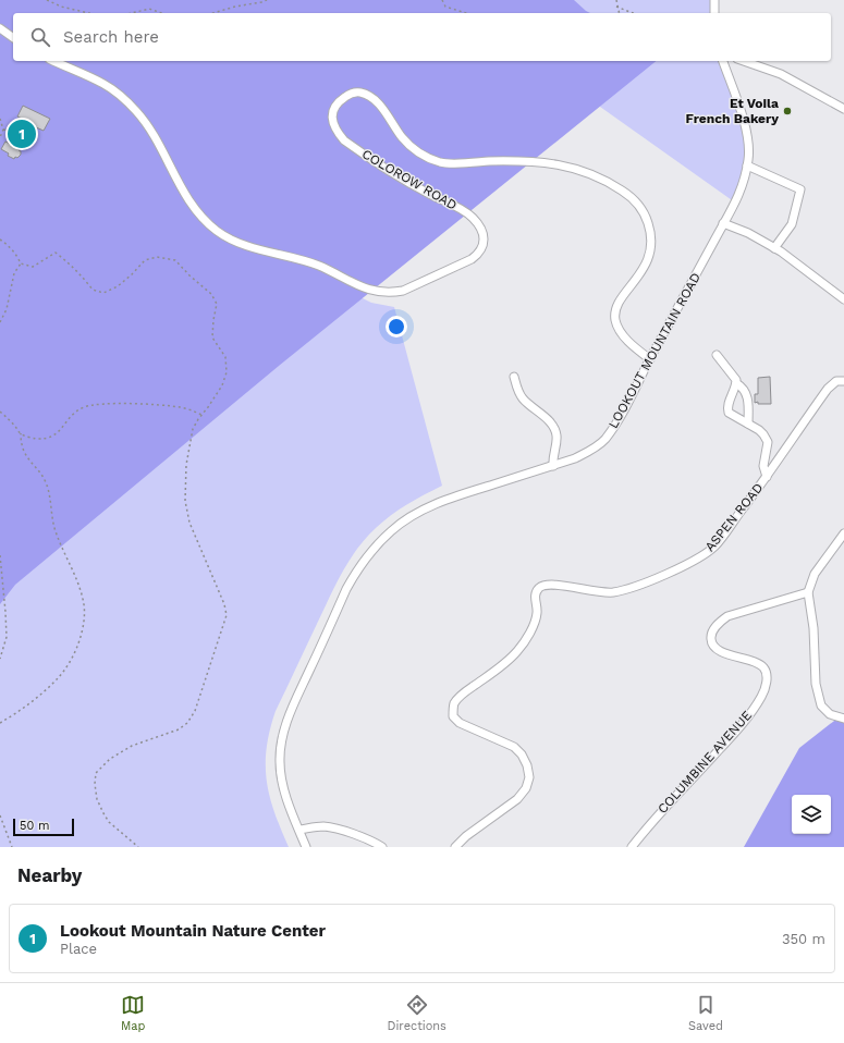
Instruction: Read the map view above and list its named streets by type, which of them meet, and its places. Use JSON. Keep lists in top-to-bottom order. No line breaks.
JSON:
{"streets":{"street":["COLOROW ROAD","LOOKOUT MOUNTAIN ROAD","ASPEN ROAD","COLUMBINE AVENUE"]},"crossings":[["COLOROW ROAD","LOOKOUT MOUNTAIN ROAD"]],"places":["Et Voila French Bakery"],"scale_bar":"50 m","page":{"search":"Search here","pins":"1","scale":"50 m","heading":"Nearby","list":[{"mark":"1","name":"Lookout Mountain Nature Center","note":"Place","value":"350 m"}],"nav":["Map","Directions","Saved"]}}
